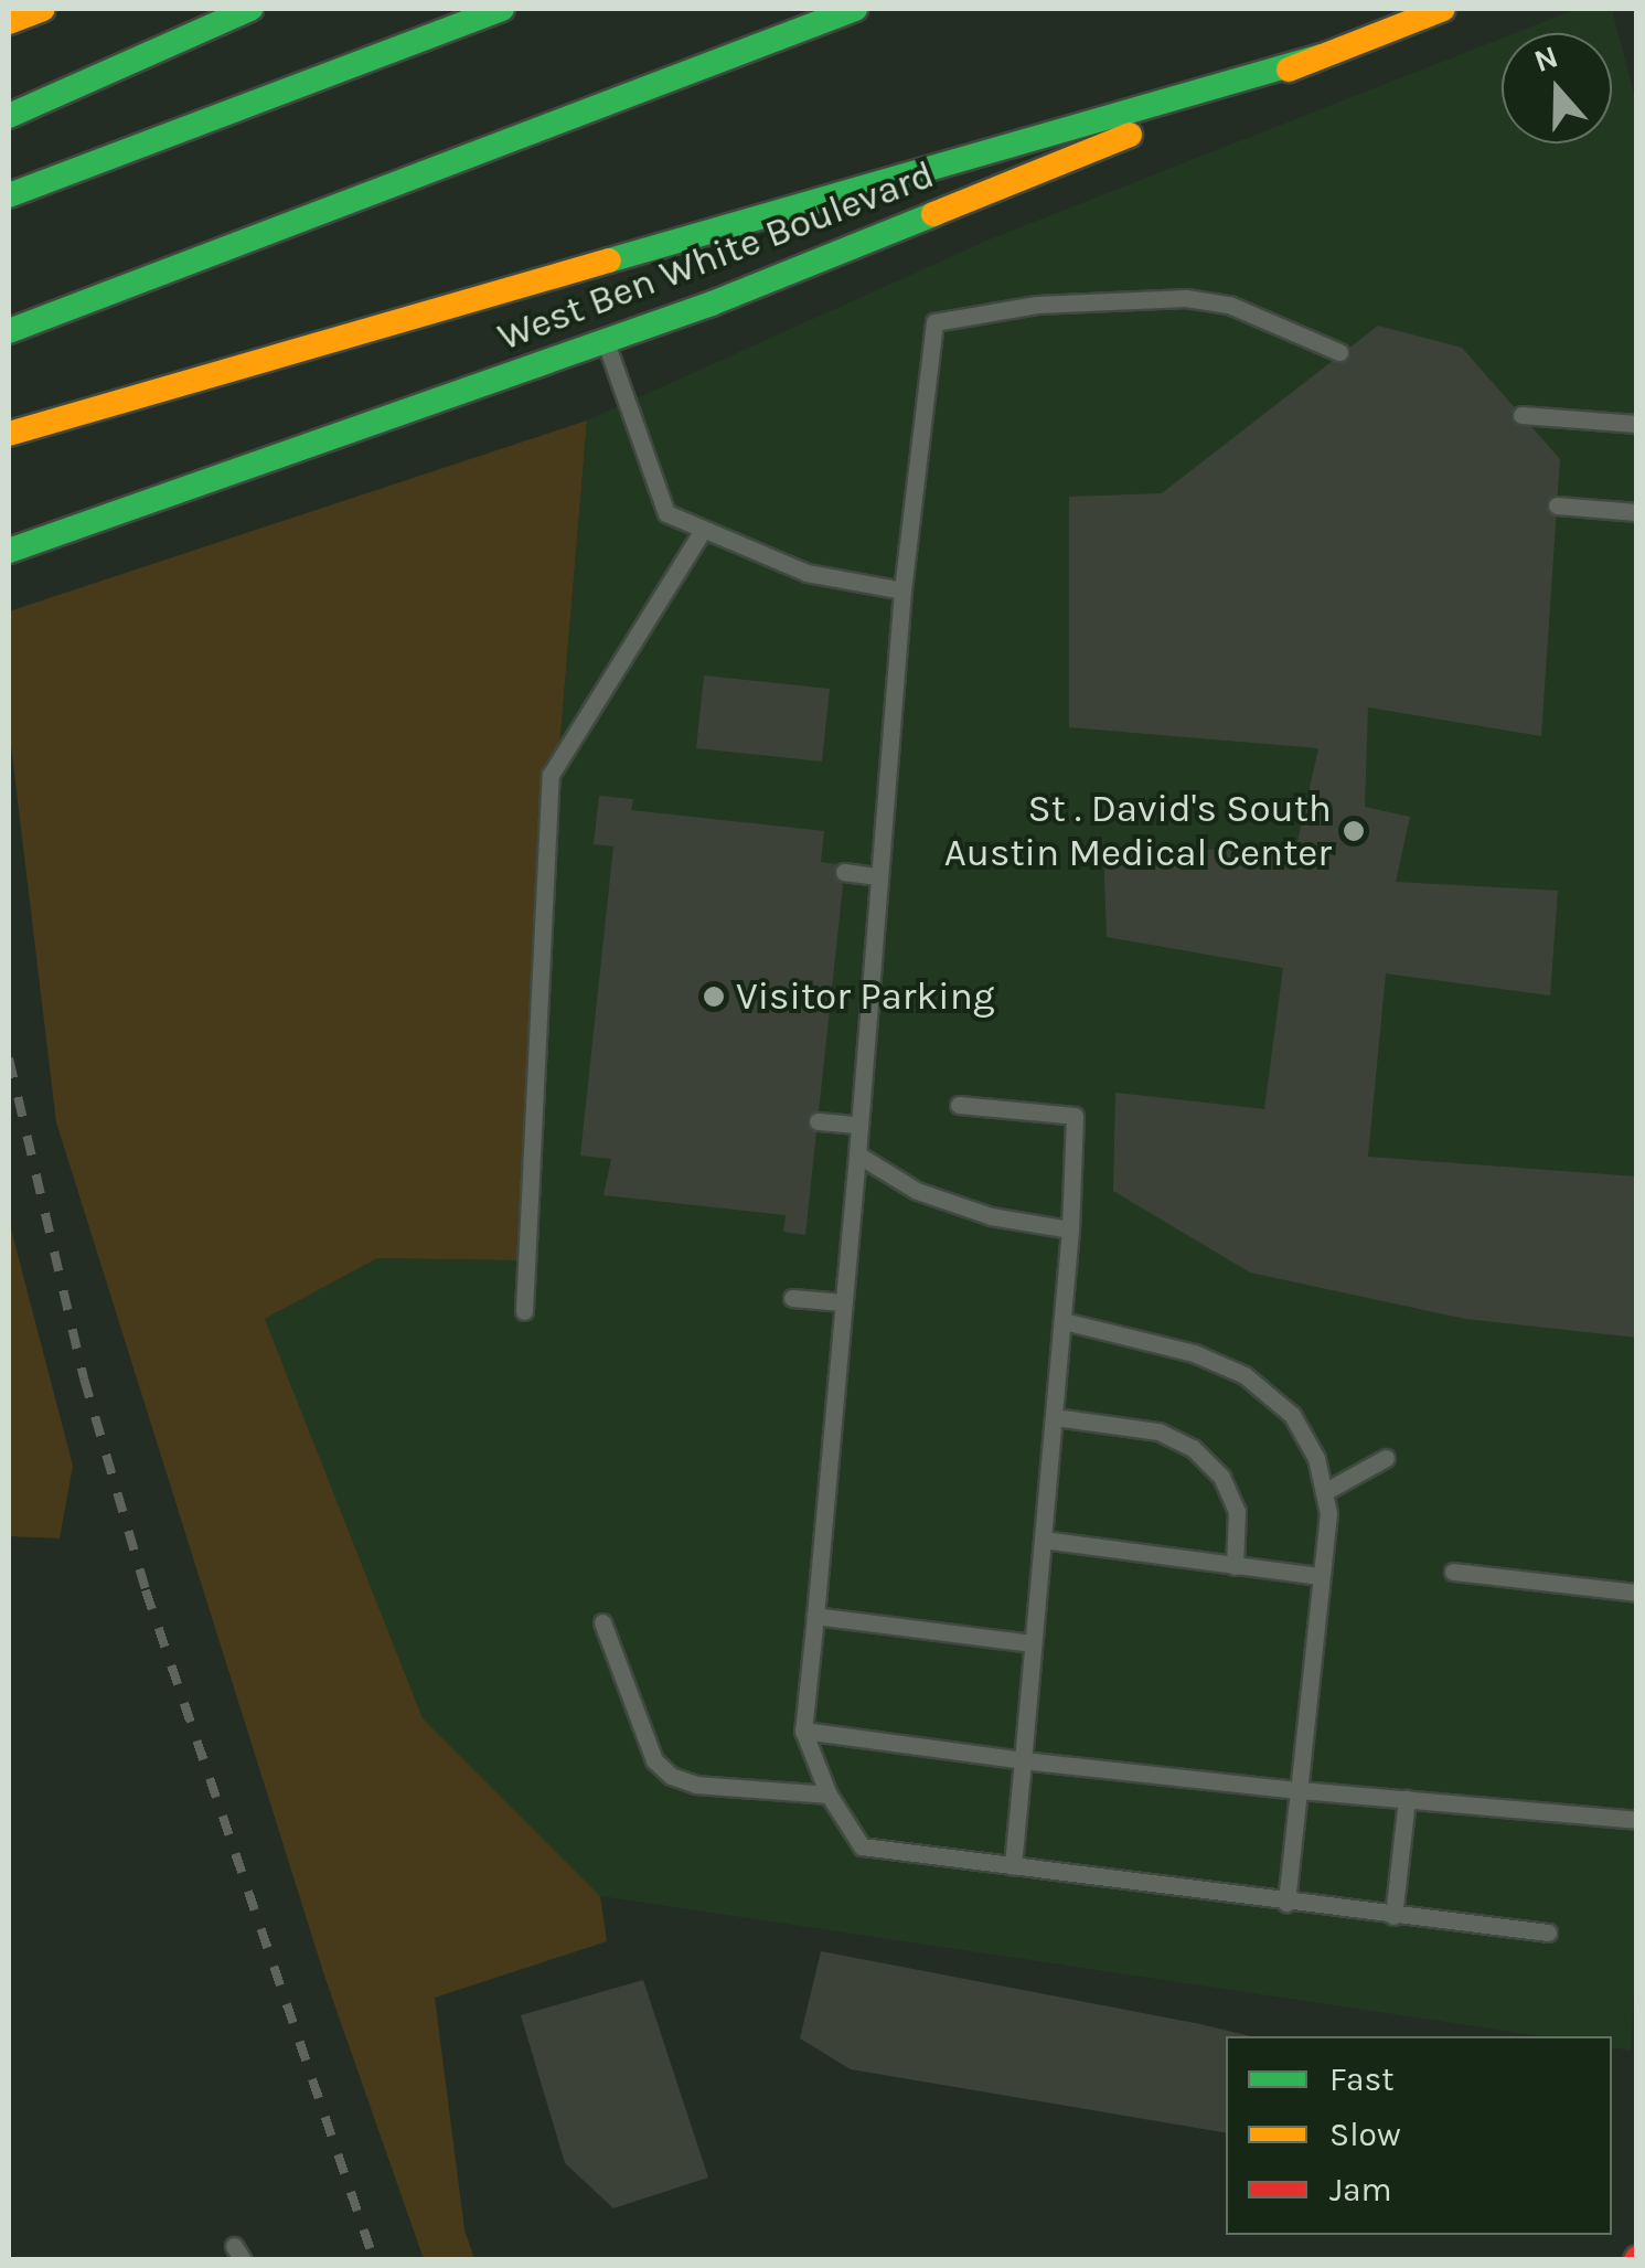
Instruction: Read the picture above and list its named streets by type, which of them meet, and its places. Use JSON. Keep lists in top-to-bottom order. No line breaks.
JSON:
{"streets":{"main road":["West Ben White Boulevard"]},"places":["St . David's South Austin Medical Center","Visitor Parking"],"legend":["Fast","Slow","Jam"],"north":"top"}
